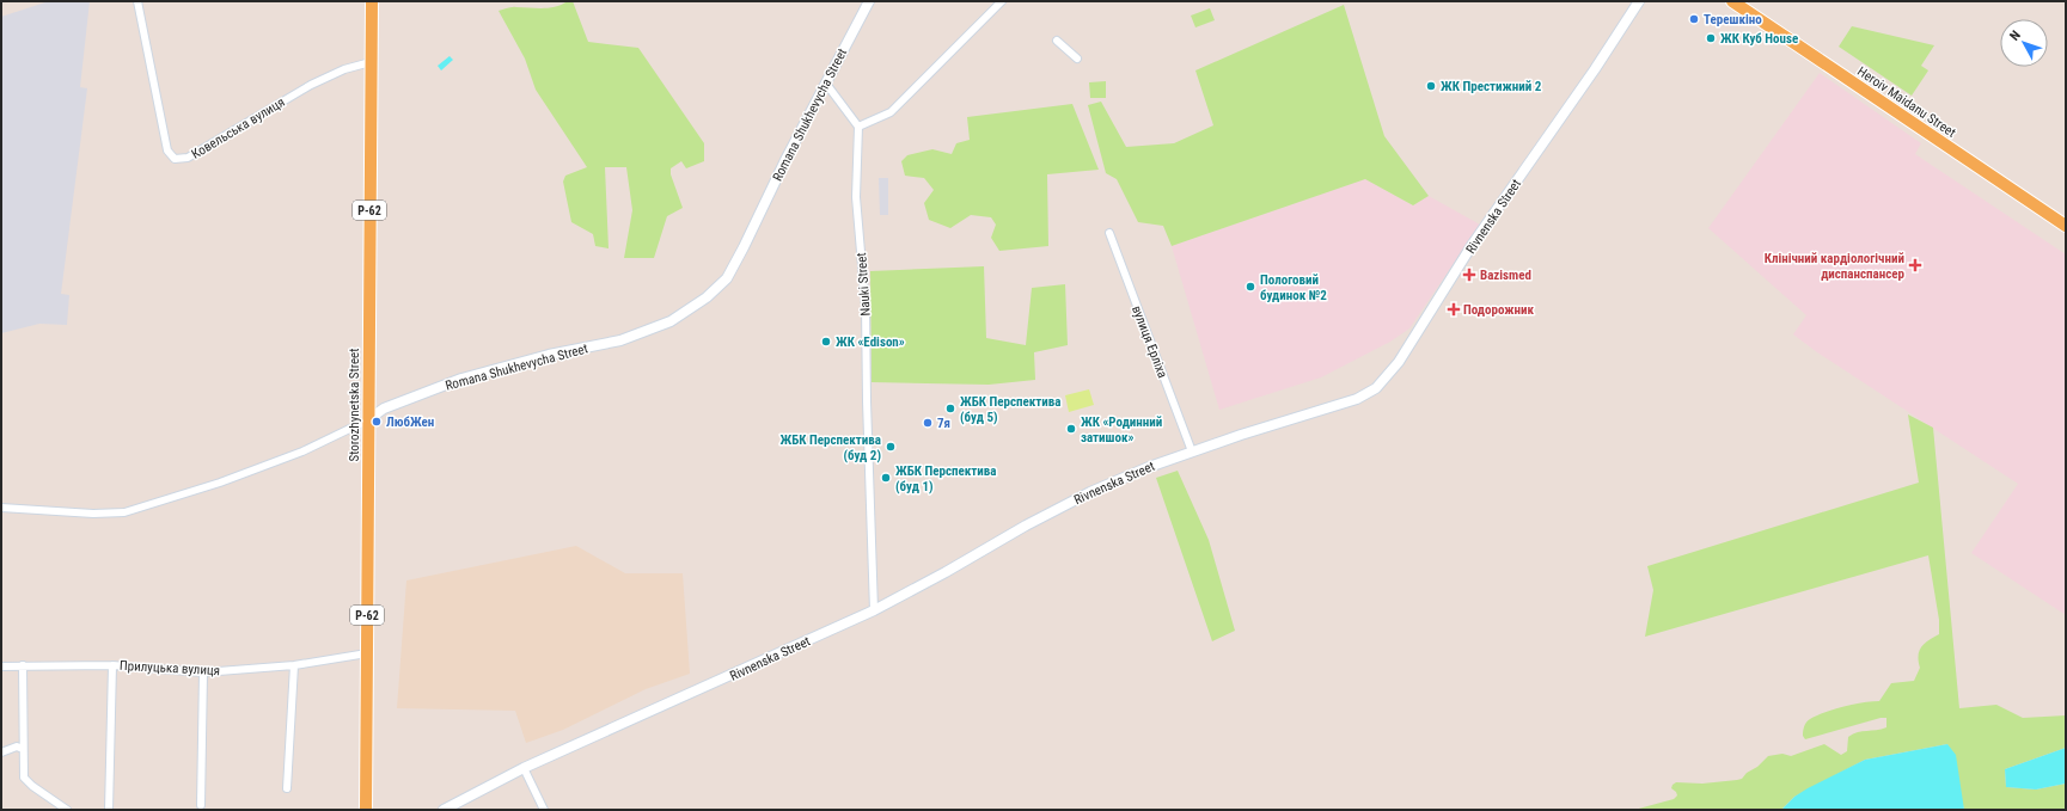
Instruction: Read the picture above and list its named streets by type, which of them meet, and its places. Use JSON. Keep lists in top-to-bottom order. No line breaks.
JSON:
{"streets":{"main road":["Heroiv Maidanu Street","Р-62","Storozhynetska Street"],"street":["Romana Shukhevycha Street","Ковельська вулиця","Rivnenska Street","Nauki Street","вулиця Ерліха","Прилуцька вулиця"]},"crossings":[["Romana Shukhevycha Street","Storozhynetska Street"],["Ковельська вулиця","Storozhynetska Street"],["Rivnenska Street","Nauki Street"],["Rivnenska Street","вулиця Ерліха"],["Storozhynetska Street","Прилуцька вулиця"]],"places":{"other":["Терешкіно","ЖК Куб House","ЖК Престижний 2","Пологовий будинок №2","ЖК «Edison»","ЖБК Перспектива (буд 5)","ЛюбЖен","7я","ЖК «Родинний затишок»","ЖБК Перспектива (буд 2)","ЖБК Перспектива (буд 1)"],"health":["Клінічний кардіологічний диспанспансер","Bazismed","Подорожник"]},"north":"top left"}
